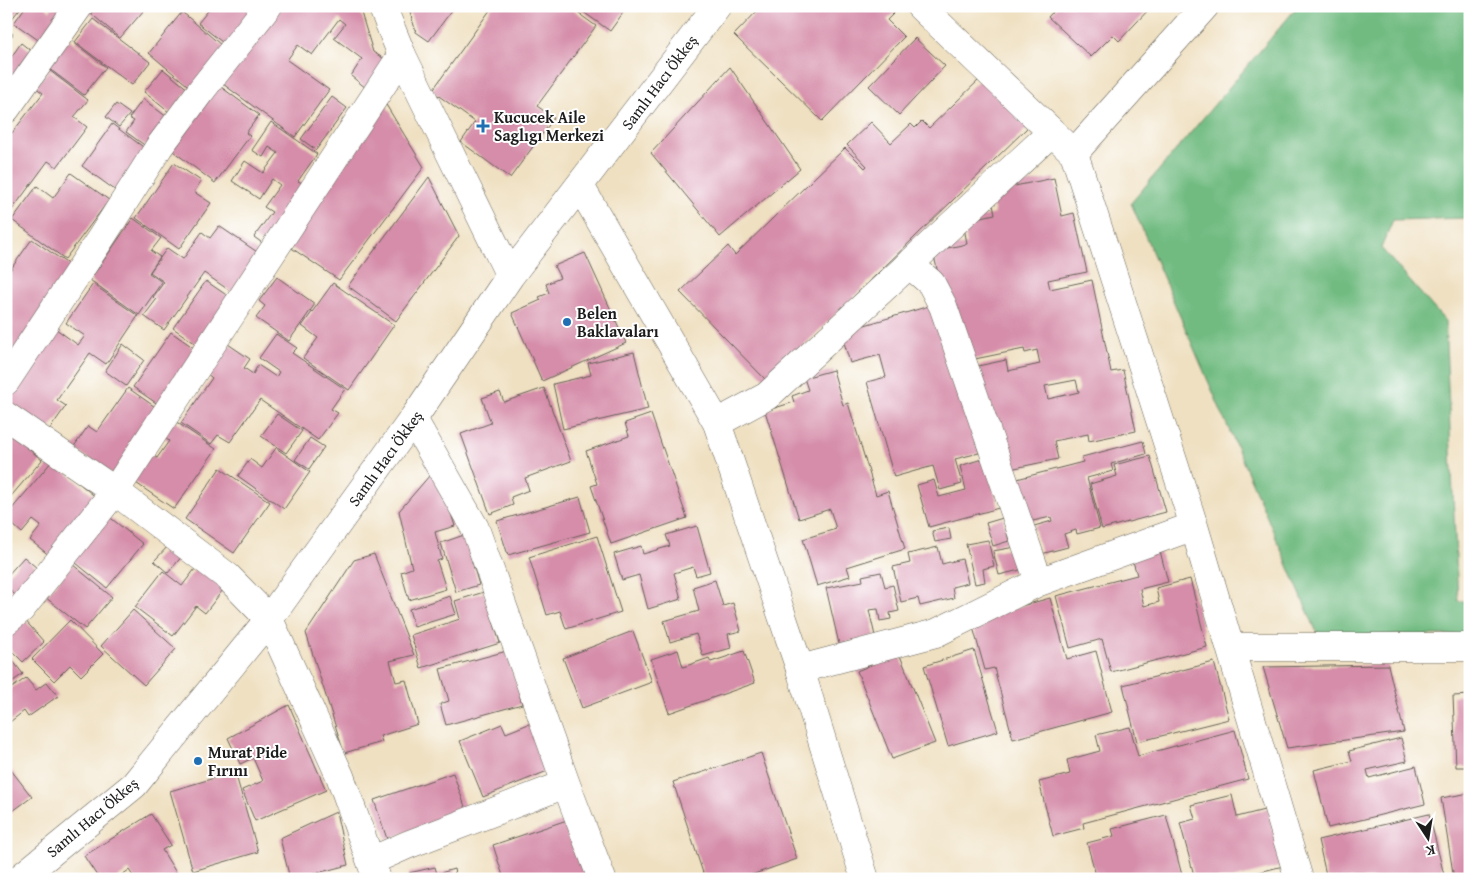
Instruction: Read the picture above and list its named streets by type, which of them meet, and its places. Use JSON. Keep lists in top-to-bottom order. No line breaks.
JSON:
{"streets":{"street":["Samlı Hacı Ökkeş"]},"places":{"health":["Kucucek Aile Saglıgı Merkezi"],"other":["Belen Baklavaları","Murat Pide Fırını"]},"north":"bottom"}
